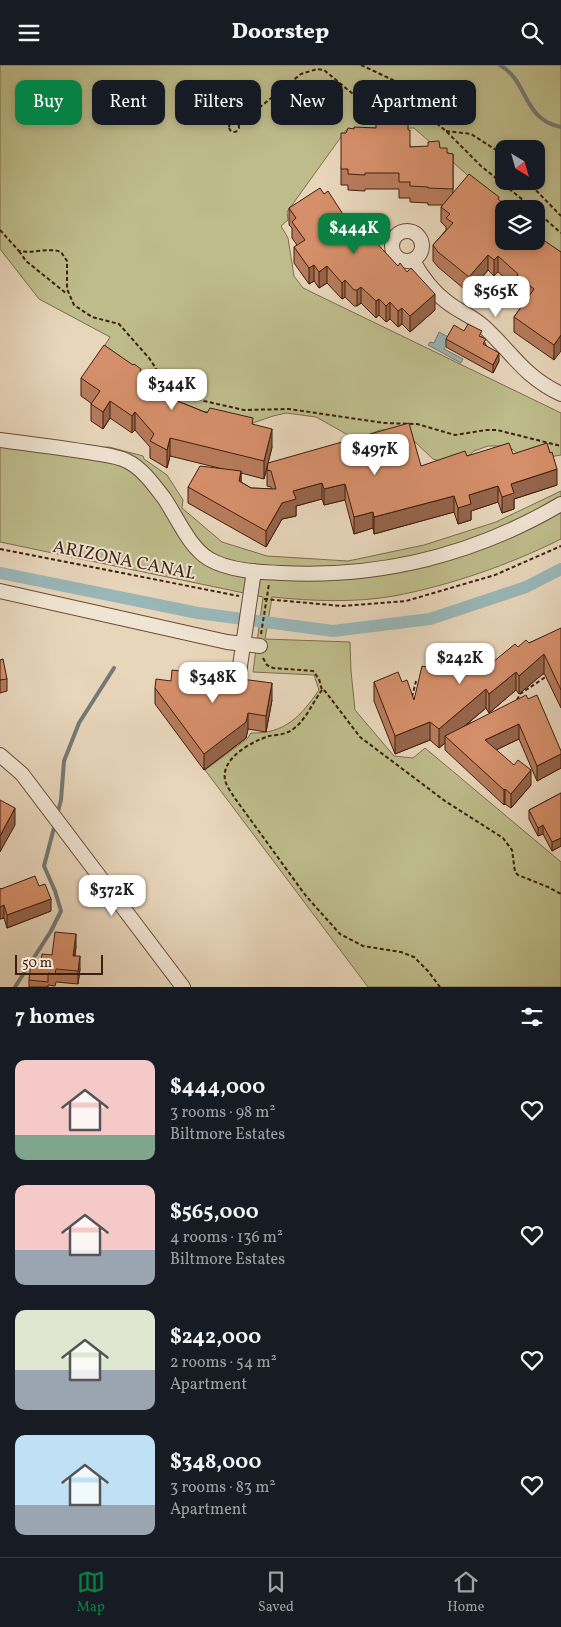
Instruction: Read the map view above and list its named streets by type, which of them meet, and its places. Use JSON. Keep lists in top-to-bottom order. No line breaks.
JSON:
{"streets":{"path":["ARIZONA CANAL"]},"scale_bar":"50 m","north":"bottom right","page":{"header":"Doorstep","chip":["Buy","Rent","Filters","New","Apartment"],"price":["$444K","$565K","$344K","$497K","$242K","$348K","$372K"],"scale":"50 m","heading":"7 homes","list":[{"name":"$444,000","note":"3 rooms · 98 m² · Biltmore Estates"},{"name":"$565,000","note":"4 rooms · 136 m² · Biltmore Estates"},{"name":"$242,000","note":"2 rooms · 54 m² · Apartment"},{"name":"$348,000","note":"3 rooms · 83 m² · Apartment"}],"tabs":["Map","Saved","Home"]}}
